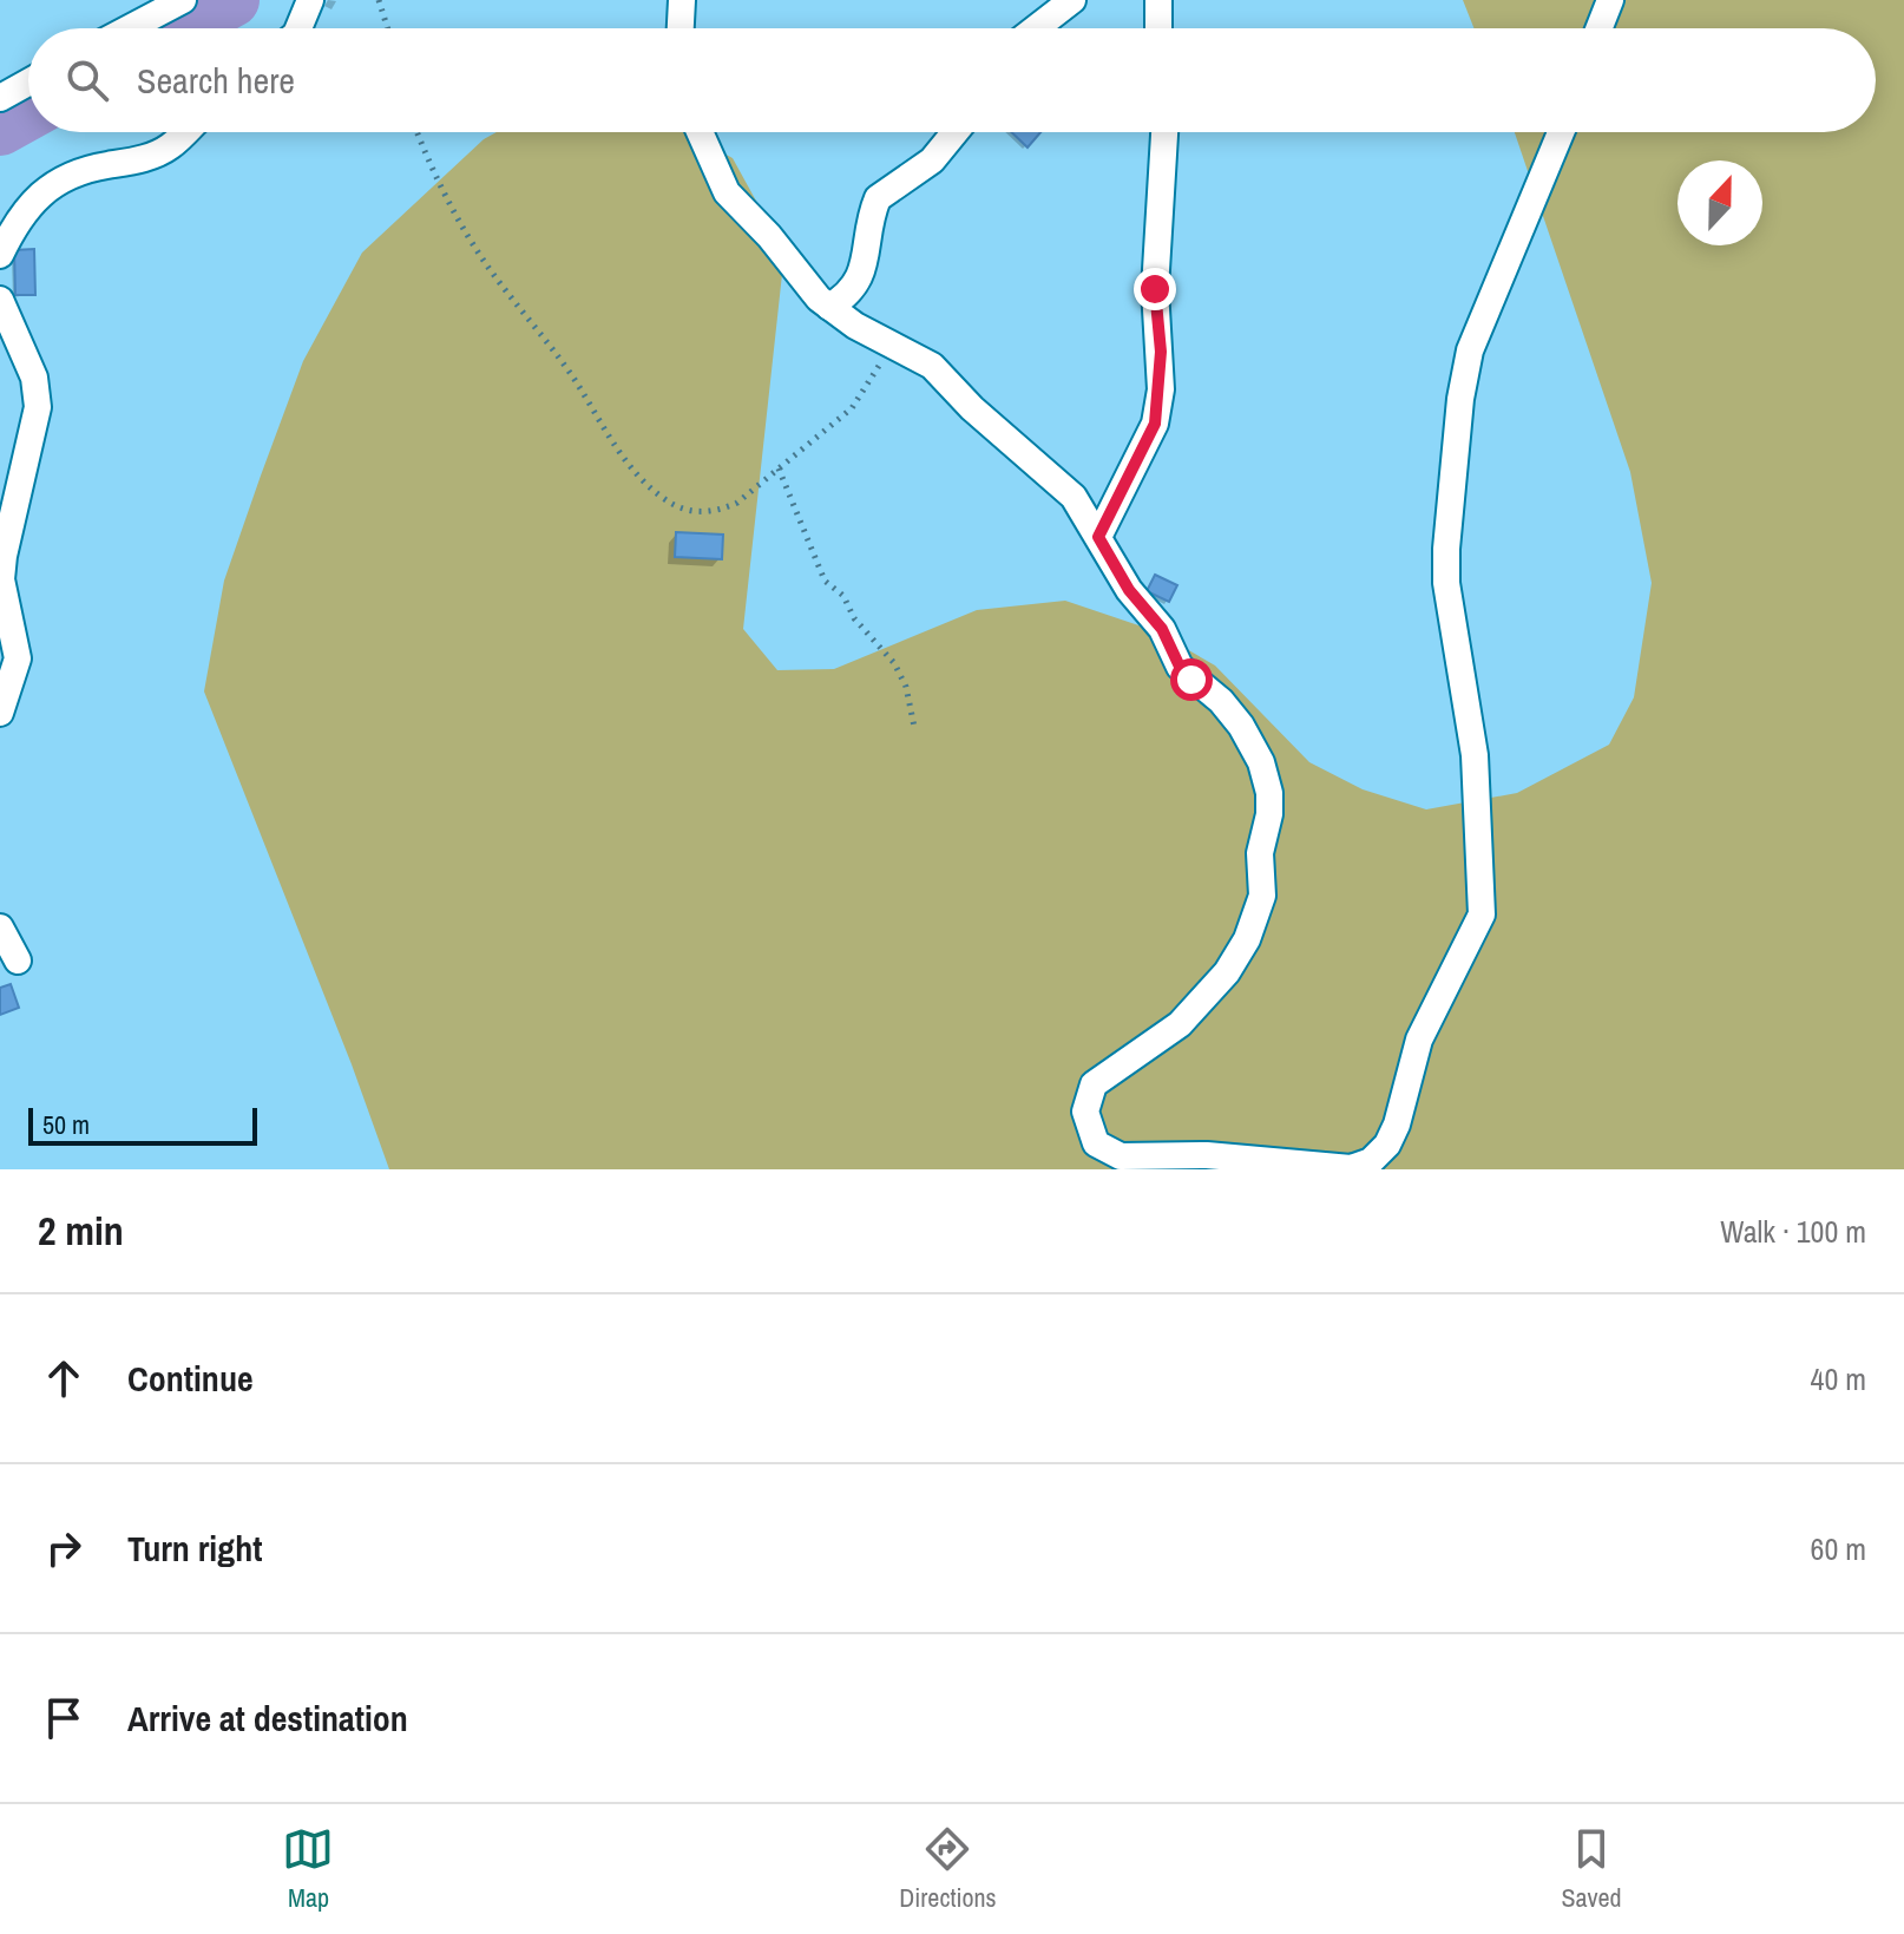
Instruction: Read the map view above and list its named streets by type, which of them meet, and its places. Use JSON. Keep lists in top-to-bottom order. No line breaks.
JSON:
{"scale_bar":"50 m","north":"top","page":{"search":"Search here","scale":"50 m","heading":["2 min","Walk · 100 m"],"list":[["Continue","40 m"],["Turn right","60 m"],"Arrive at destination"],"nav":["Map","Directions","Saved"]}}
